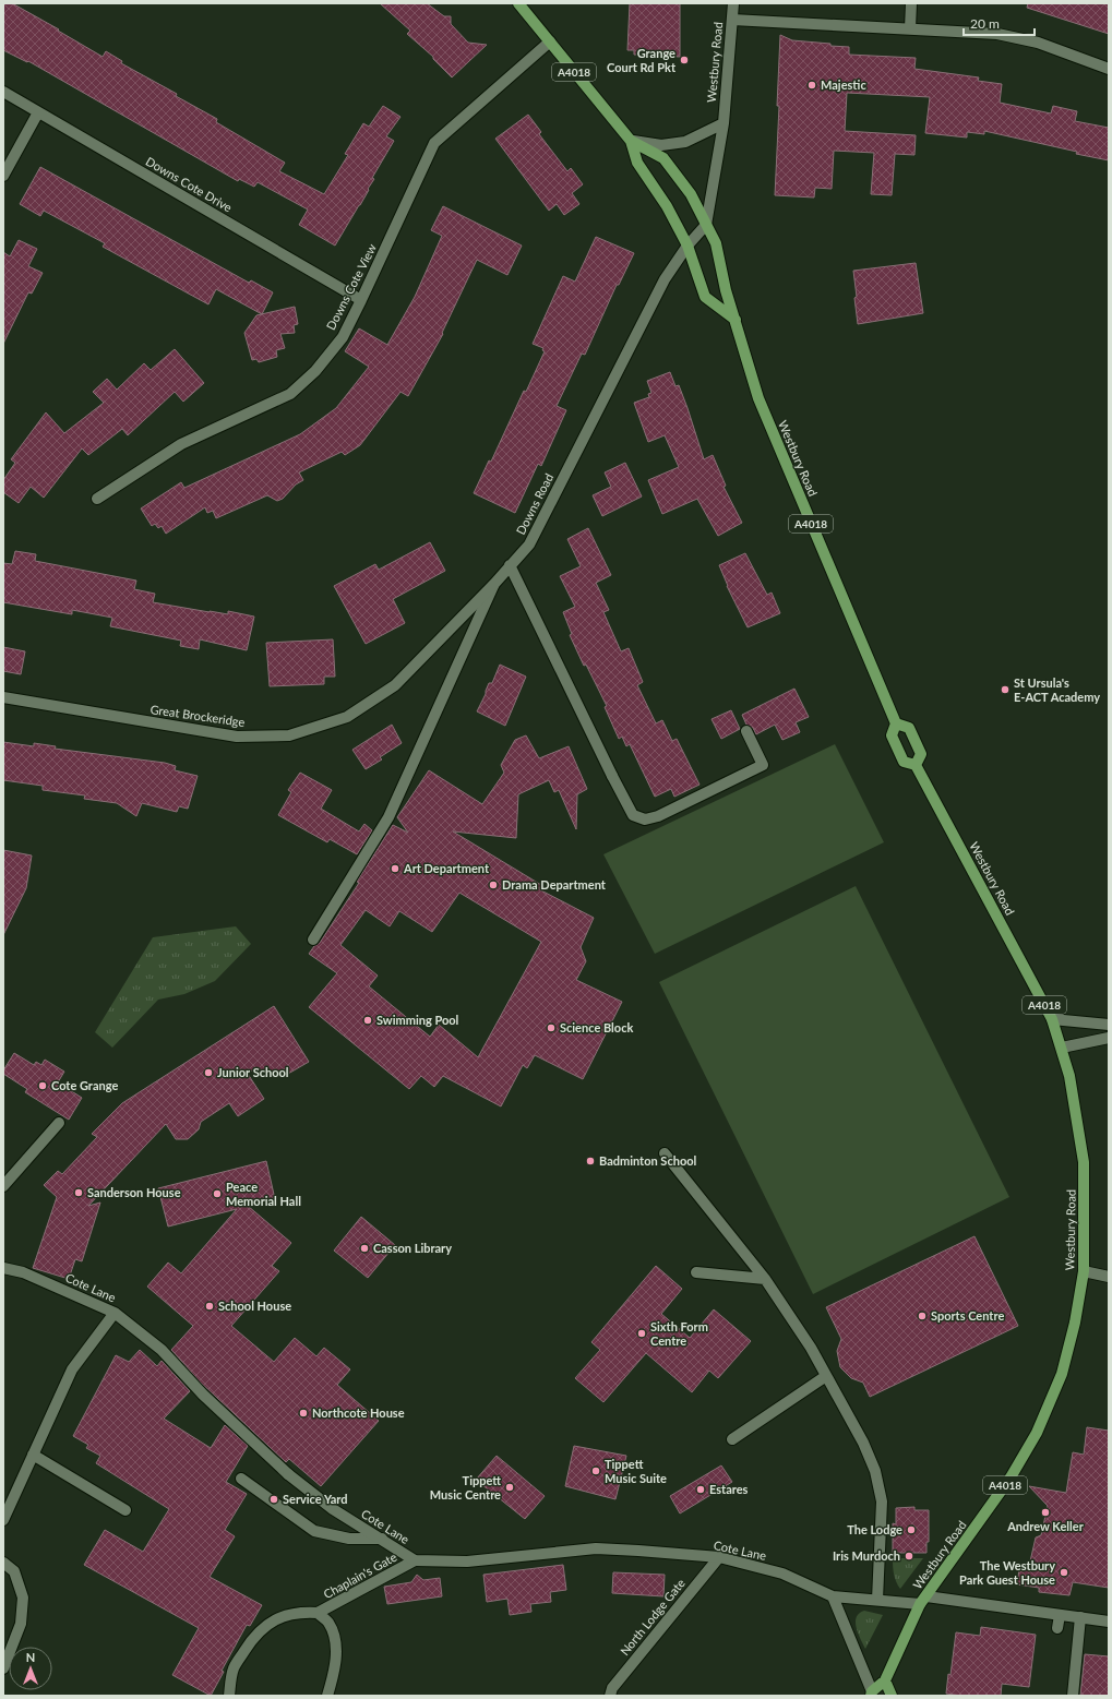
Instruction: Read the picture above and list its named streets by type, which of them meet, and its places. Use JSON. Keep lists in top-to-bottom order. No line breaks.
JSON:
{"streets":{"main road":["Westbury Road","A4018"],"street":["Downs Cote Drive","Downs Cote View","Downs Road","Great Brockeridge","Cote Lane","Chaplain's Gate","North Lodge Gate"]},"crossings":[["Westbury Road","A4018"],["Westbury Road","Downs Road"],["Westbury Road","Cote Lane"],["A4018","Downs Cote View"],["A4018","Downs Road"],["Downs Cote Drive","Downs Cote View"],["Downs Road","Great Brockeridge"],["Cote Lane","Chaplain's Gate"],["Cote Lane","North Lodge Gate"]],"places":["Grange Court Rd Pkt","Majestic","St Ursula's E-ACT Academy","Art Department","Drama Department","Swimming Pool","Science Block","Junior School","Cote Grange","Badminton School","Sanderson House","Peace Memorial Hall","Casson Library","School House","Sports Centre","Sixth Form Centre","Northcote House","Tippett Music Suite","Tippett Music Centre","Estares","Service Yard","Andrew Keller","The Lodge","Iris Murdoch","The Westbury Park Guest House"],"scale_bar":"20 m","north":"top"}
